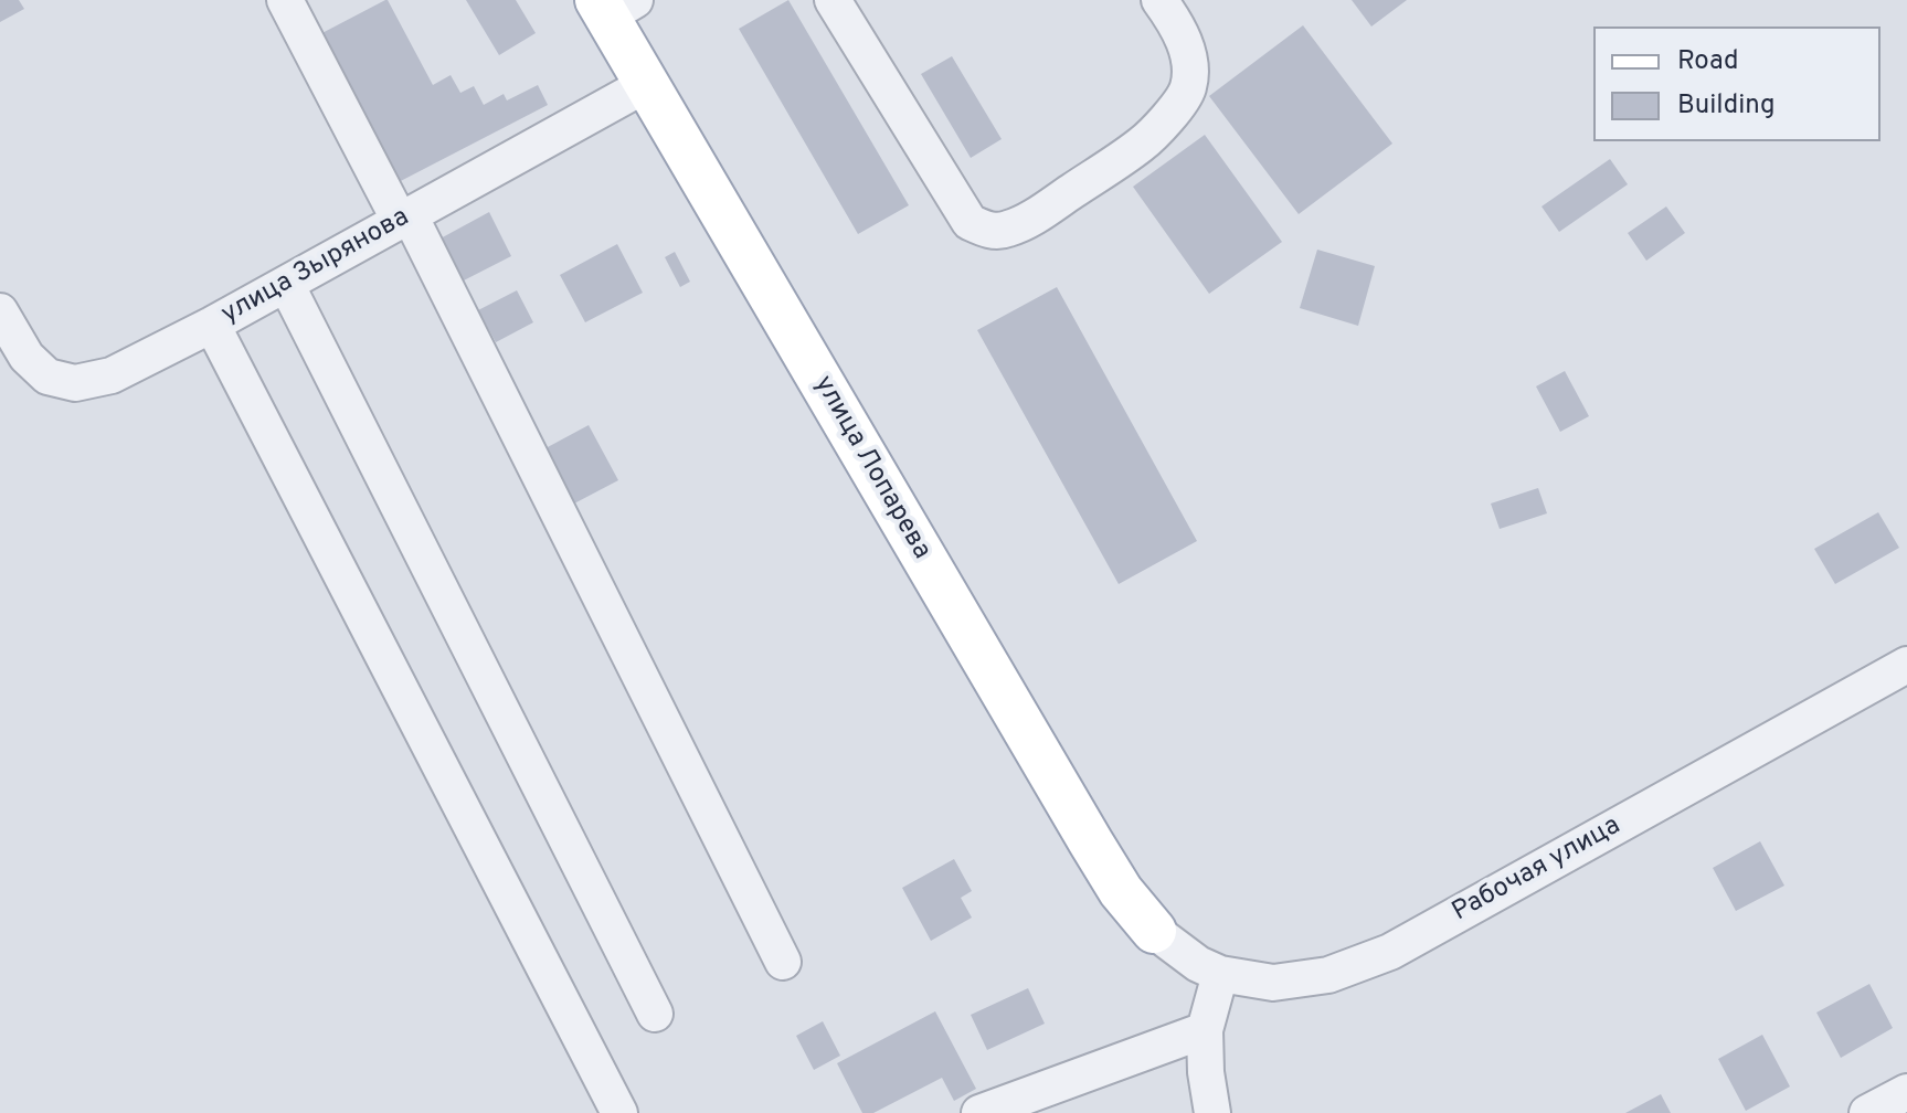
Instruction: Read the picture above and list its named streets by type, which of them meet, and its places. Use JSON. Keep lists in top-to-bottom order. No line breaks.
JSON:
{"streets":{"main road":["улица Лопарева"],"street":["улица Зырянова","Рабочая улица"]},"crossings":[["улица Зырянова","улица Лопарева"],["улица Лопарева","Рабочая улица"]],"legend":["Road","Building"]}
